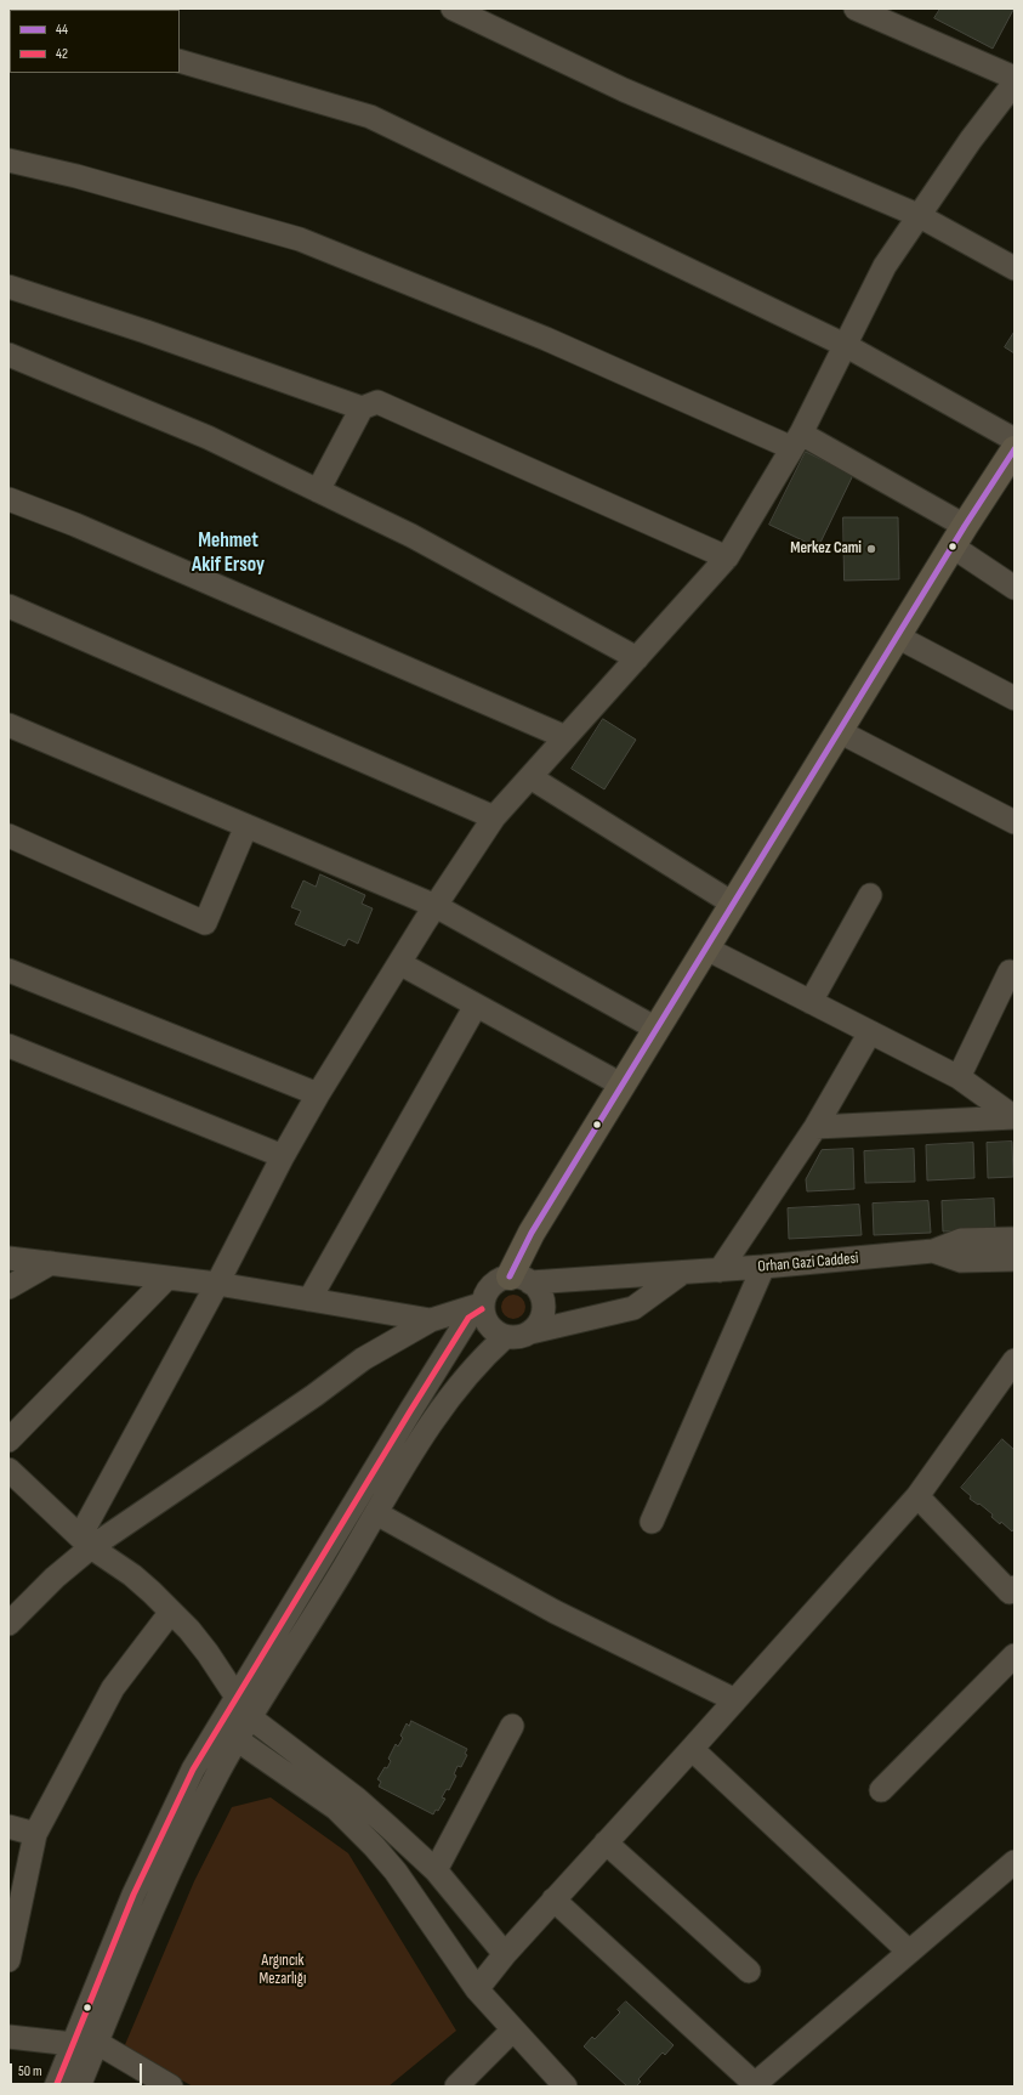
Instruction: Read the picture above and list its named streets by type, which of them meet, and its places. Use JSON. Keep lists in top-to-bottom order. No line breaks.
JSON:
{"streets":{"street":["Orhan Gazi Caddesi"]},"districts":["Mehmet Akif Ersoy"],"parks":["Argıncık Mezarlığı"],"places":["Merkez Cami"],"lines":["transit line 44","transit line 42"],"legend":["44","42"],"scale_bar":"50 m"}
